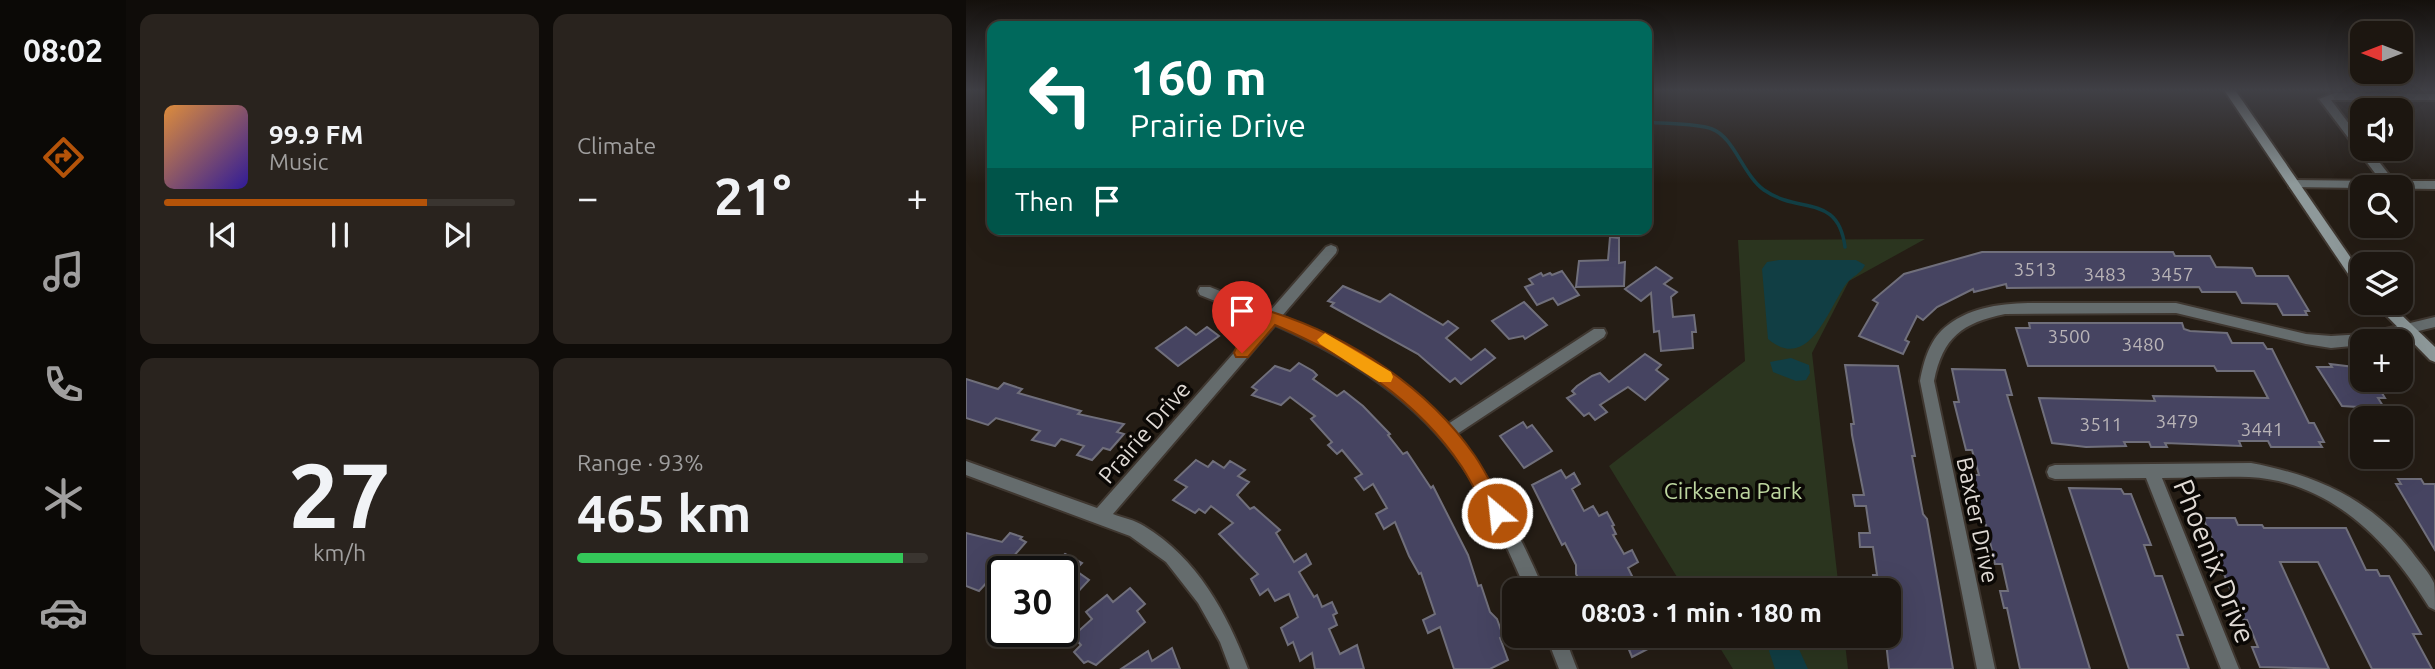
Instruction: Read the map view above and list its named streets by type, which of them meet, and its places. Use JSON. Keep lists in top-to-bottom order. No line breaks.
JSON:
{"streets":{"street":["Prairie Drive","Baxter Drive","Phoenix Drive"]},"parks":["Cirksena Park"],"house_numbers":["3513","3483","3457","3500","3480","3479","3511","3441"],"north":"left","page":{"tabs":"08:02","tile":["Climate",["27","km/h"],["Range · 93%","465 km"]],"map_buttons":["+","−"],"turn":["160 m","Prairie Drive"],"song":["99.9 FM","Music"],"heat":["−","21°","+"],"then":"Then","limit":"30","trip":"08:03 · 1 min · 180 m"}}
